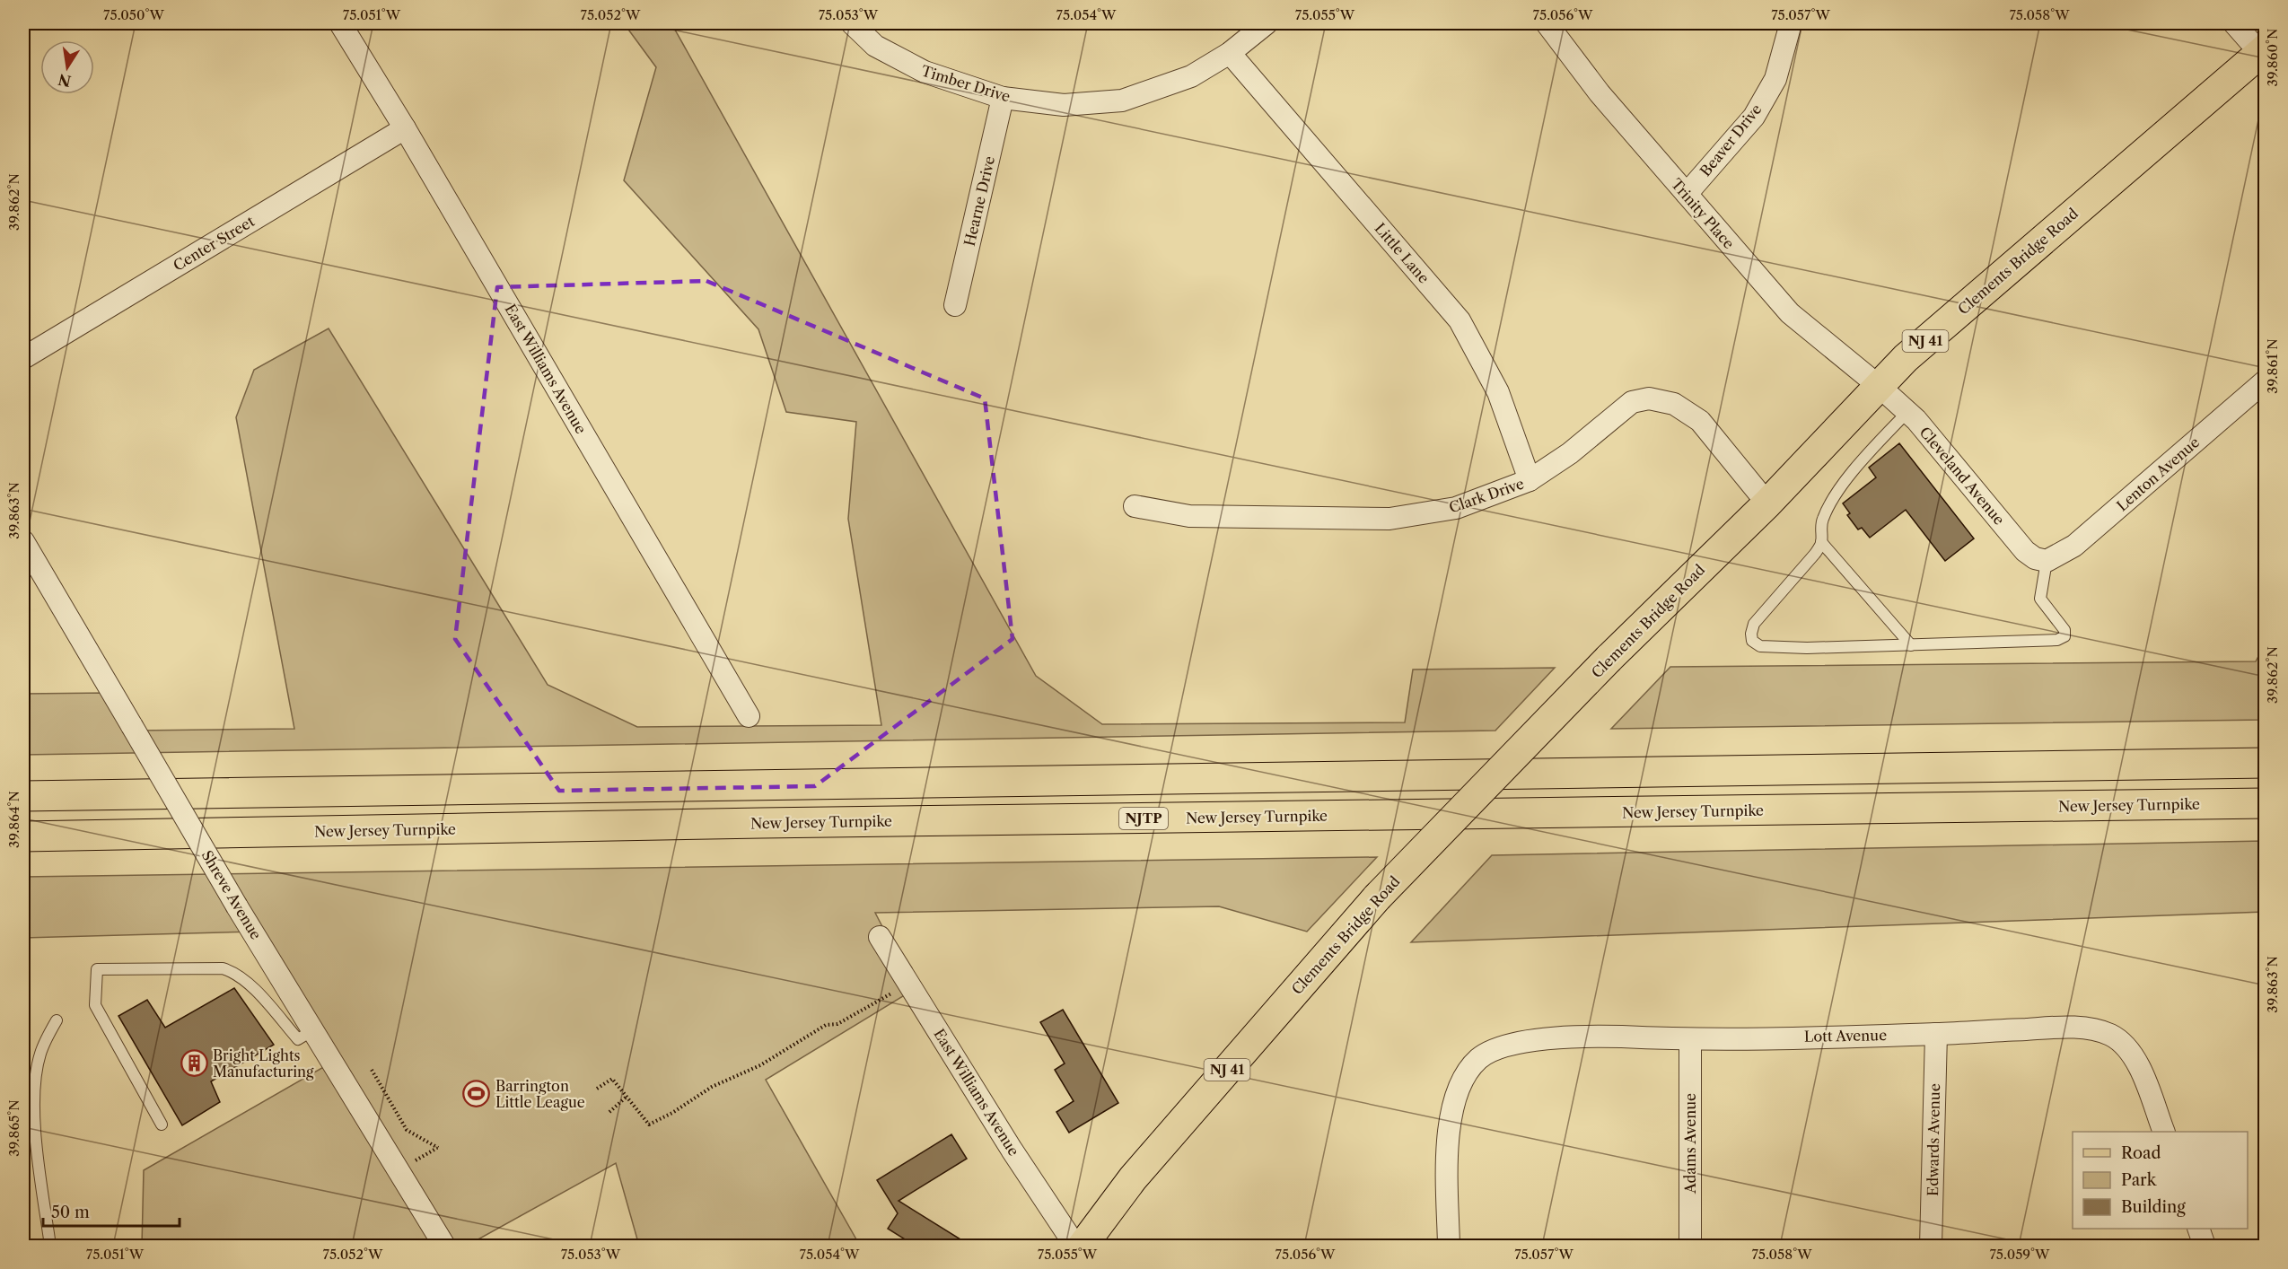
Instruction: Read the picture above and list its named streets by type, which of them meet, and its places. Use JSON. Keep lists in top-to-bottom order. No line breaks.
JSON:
{"streets":{"main road":["Clements Bridge Road","NJ 41","New Jersey Turnpike","NJTP"],"street":["Timber Drive","Beaver Drive","Hearne Drive","Trinity Place","Center Street","Little Lane","East Williams Avenue","Lenton Avenue","Cleveland Avenue","Clark Drive","Shreve Avenue","Lott Avenue","Edwards Avenue","Adams Avenue"]},"crossings":[["Timber Drive","Hearne Drive"],["Timber Drive","Little Lane"],["Beaver Drive","Trinity Place"],["Trinity Place","Clements Bridge Road"],["Trinity Place","Cleveland Avenue"],["Center Street","East Williams Avenue"],["Little Lane","Clark Drive"],["Clements Bridge Road","Cleveland Avenue"],["Clements Bridge Road","Clark Drive"],["Lenton Avenue","Cleveland Avenue"],["Lott Avenue","Edwards Avenue"],["Lott Avenue","Adams Avenue"]],"places":{"building":["Bright Lights Manufacturing"],"sports":["Barrington Little League"]},"legend":["Road","Park","Building"],"scale_bar":"50 m","north":"bottom","coordinates":["75.050°W","75.051°W","75.052°W","75.053°W","75.054°W","75.055°W","75.056°W","75.057°W","75.058°W","39.860°N","39.862°N","39.861°N","39.863°N","39.864°N","39.865°N","75.059°W"]}
